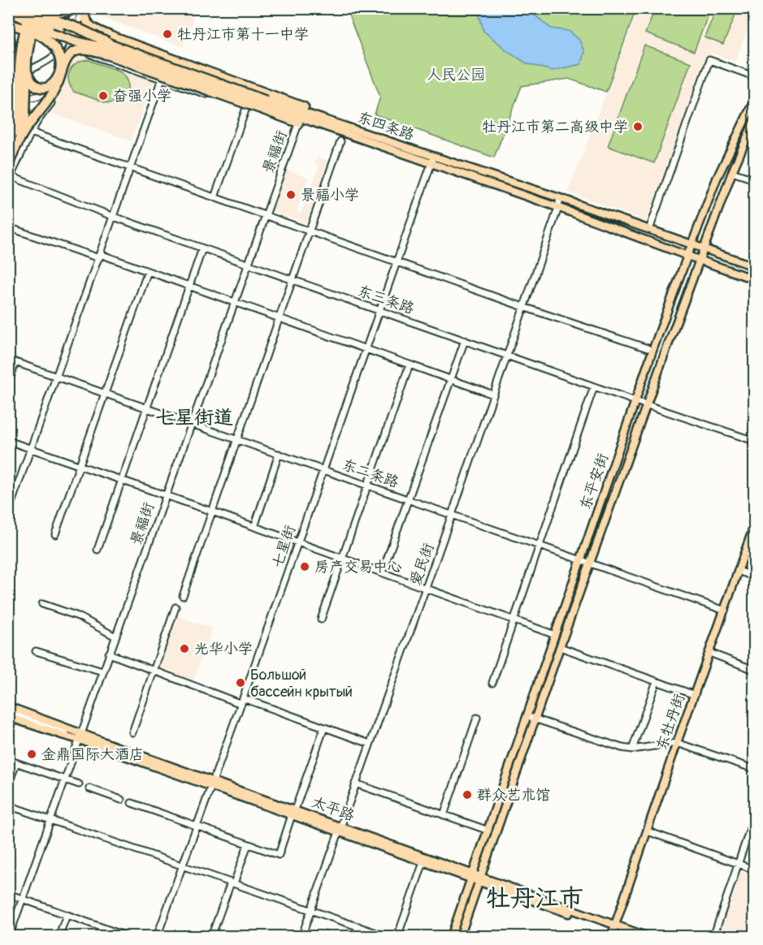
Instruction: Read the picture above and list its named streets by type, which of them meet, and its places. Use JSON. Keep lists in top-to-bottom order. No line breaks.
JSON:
{"streets":{"main road":["东平安街","东牡丹街","太平路"],"street":["景福街","东三条路","东二条路","七星街","爱民街"]},"crossings":[["景福街","东三条路"],["景福街","东二条路"],["景福街","太平路"],["东三条路","东平安街"],["东三条路","七星街"],["东三条路","爱民街"],["东二条路","东平安街"],["东二条路","七星街"],["东二条路","爱民街"],["东二条路","东牡丹街"],["东平安街","太平路"],["七星街","太平路"],["爱民街","太平路"],["东牡丹街","太平路"]],"districts":["七星街道","牡丹江市"],"parks":["人民公园"],"places":["牡丹江市第十一中学","奋强小学","牡丹江市第二高级中学","景福小学","房产交易中心","光华小学","Большой бассейн крытый","金鼎国际大酒店","群众艺术馆"]}
